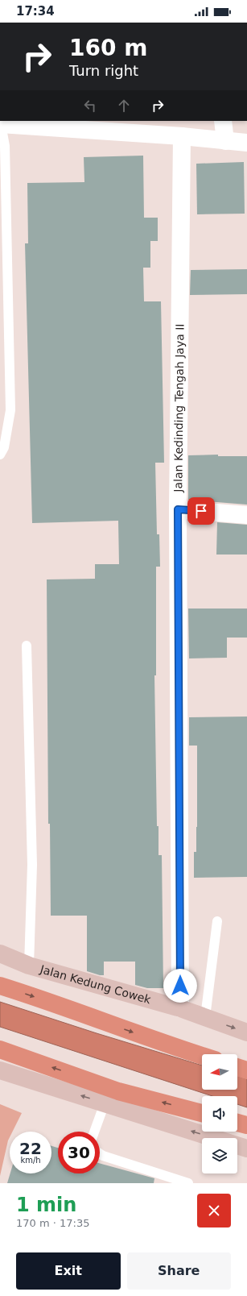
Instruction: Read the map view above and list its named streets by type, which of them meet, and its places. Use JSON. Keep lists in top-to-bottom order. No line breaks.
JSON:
{"streets":{"main road":["Jalan Kedung Cowek"],"street":["Jalan Kedinding Tengah Jaya II"]},"crossings":[["Jalan Kedinding Tengah Jaya II","Jalan Kedung Cowek"]],"north":"left","page":{"status":"17:34","turn":["160 m","Turn right"],"speed":"22 km/h","limit":"30","heading":["1 min","170 m · 17:35"],"buttons":["Exit","Share"]}}
